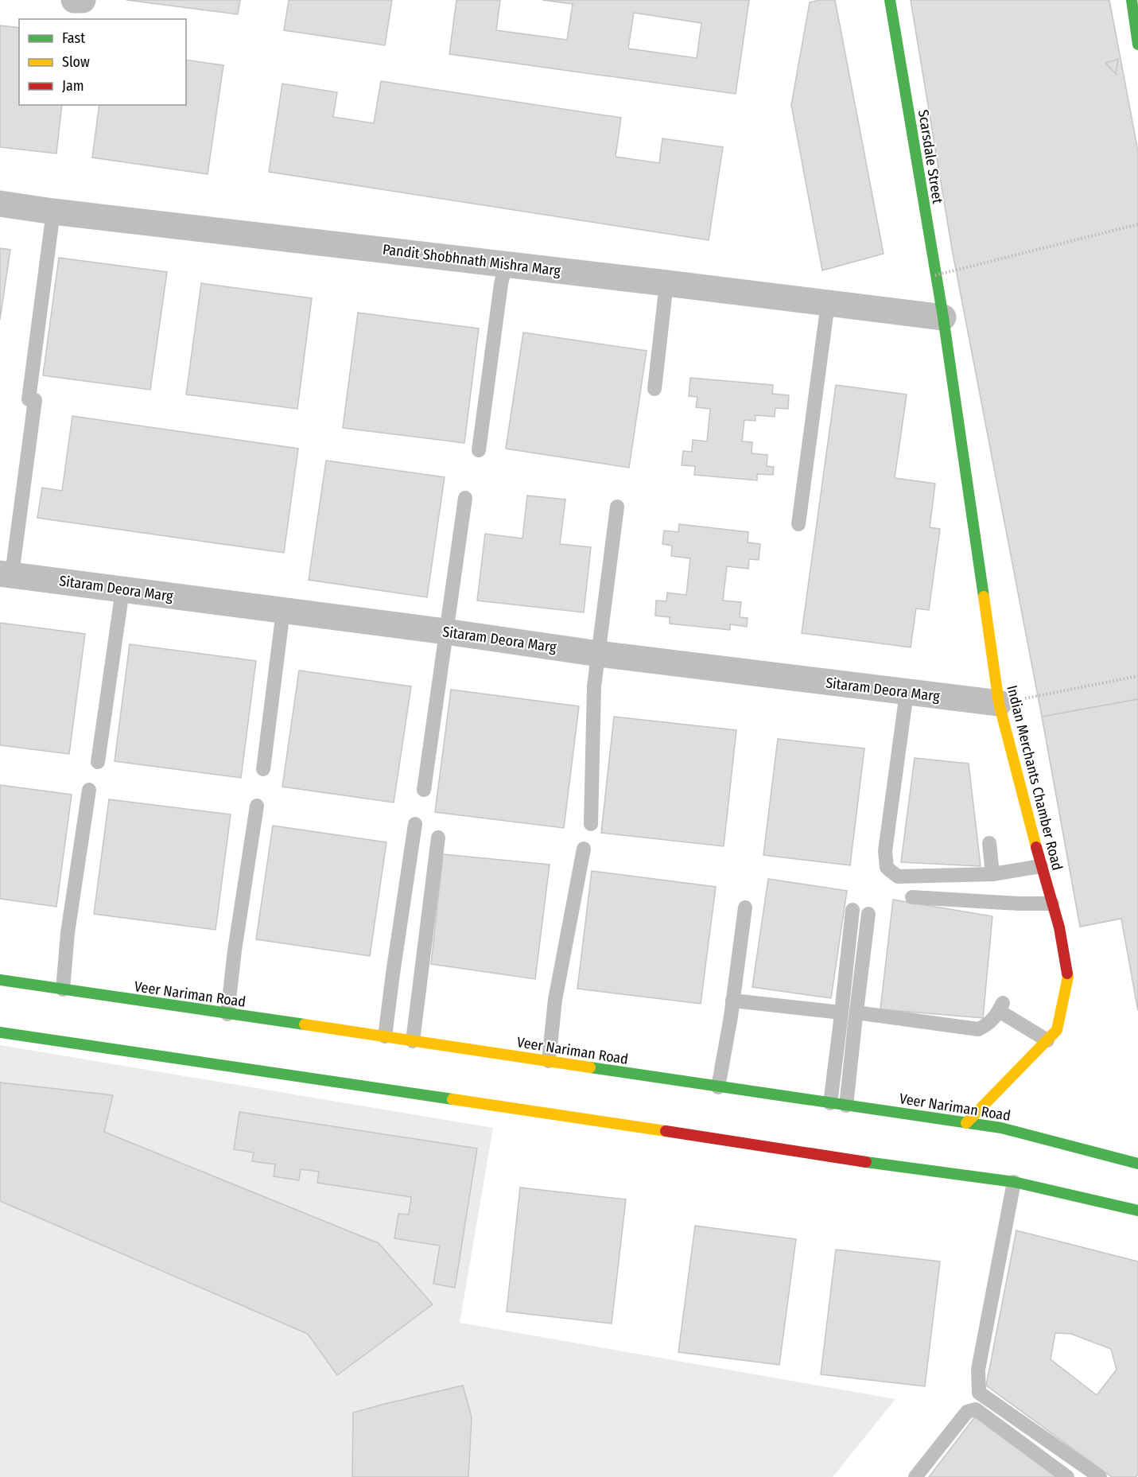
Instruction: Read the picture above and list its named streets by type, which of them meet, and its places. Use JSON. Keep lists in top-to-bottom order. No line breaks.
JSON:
{"streets":{"main road":["Scarsdale Street","Indian Merchants Chamber Road","Veer Nariman Road"],"street":["Pandit Shobhnath Mishra Marg","Sitaram Deora Marg"]},"crossings":[["Scarsdale Street","Pandit Shobhnath Mishra Marg"],["Scarsdale Street","Indian Merchants Chamber Road"],["Pandit Shobhnath Mishra Marg","Indian Merchants Chamber Road"],["Sitaram Deora Marg","Indian Merchants Chamber Road"],["Indian Merchants Chamber Road","Veer Nariman Road"]],"legend":["Fast","Slow","Jam"]}
